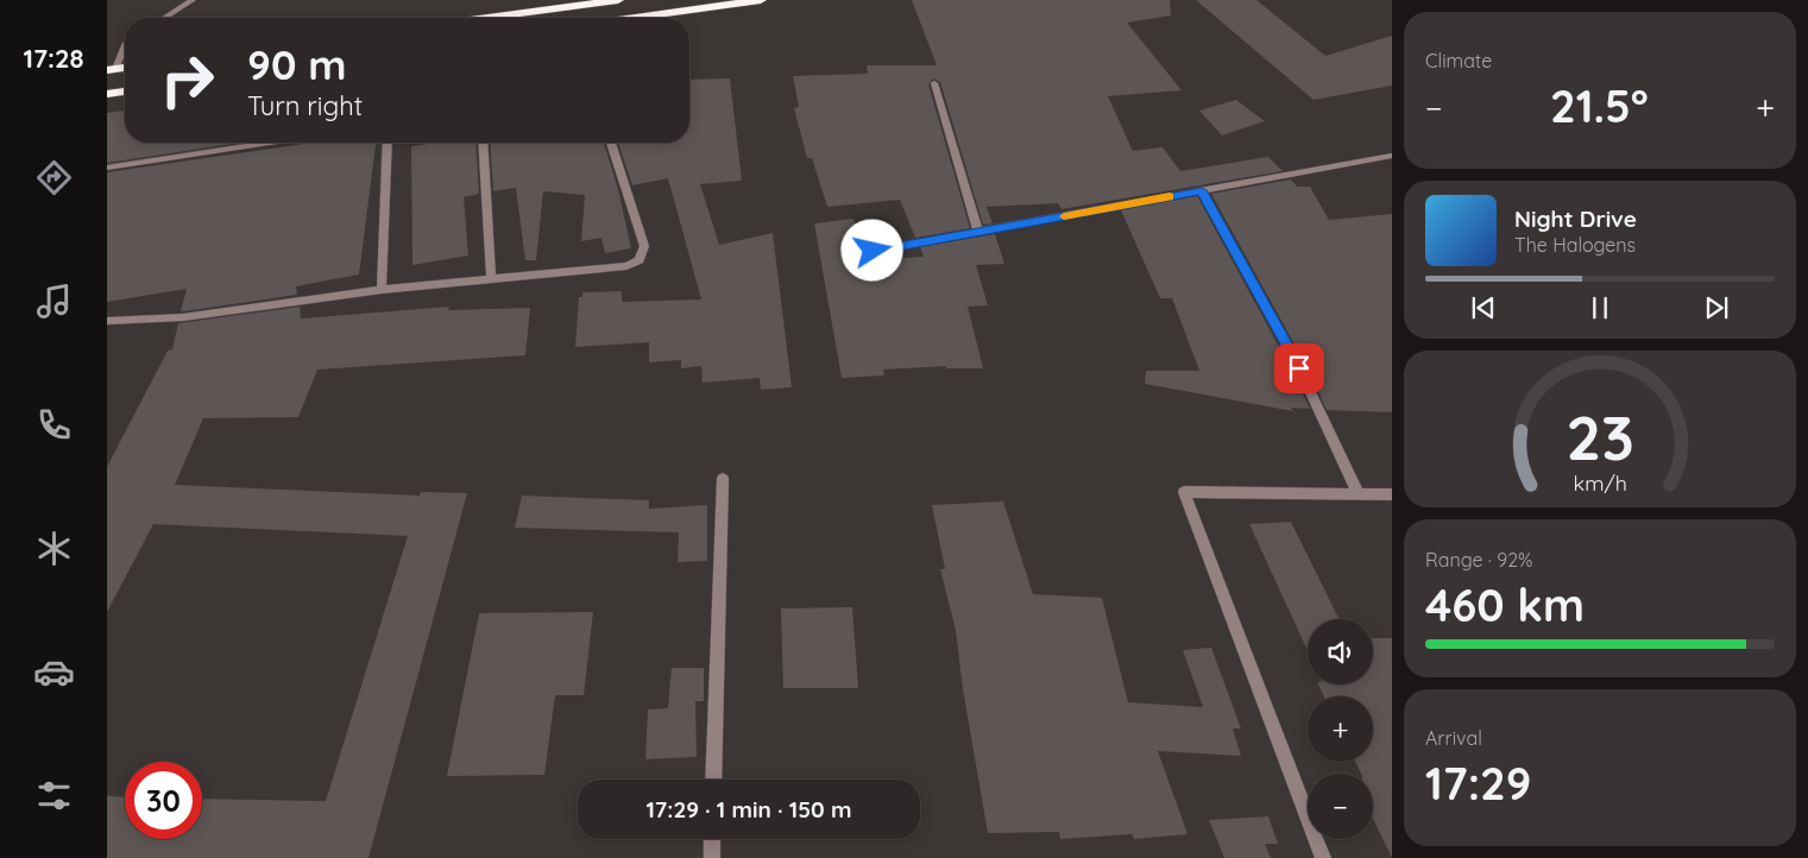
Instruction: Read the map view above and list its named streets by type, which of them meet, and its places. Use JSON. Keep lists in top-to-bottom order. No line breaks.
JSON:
{"page":{"tabs":"17:28","tile":["Climate",["Range · 92%","460 km"],["Arrival","17:29"]],"turn":["90 m","Turn right"],"heat":["−","21.5°","+"],"song":["Night Drive","The Halogens"],"map_buttons":["+","−"],"limit":"30","trip":"17:29 · 1 min · 150 m","gauge":["23","km/h"]}}
